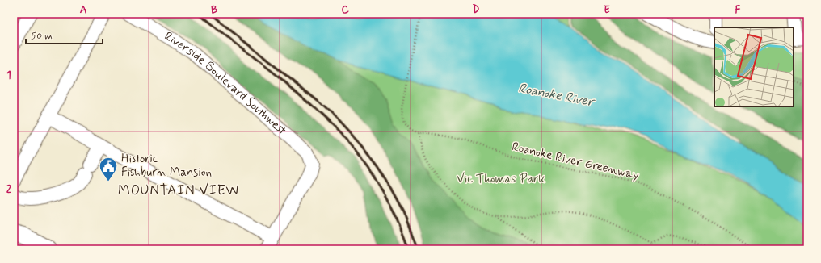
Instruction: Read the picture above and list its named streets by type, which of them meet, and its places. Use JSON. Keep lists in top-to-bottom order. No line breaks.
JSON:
{"streets":{"street":["Riverside Boulevard Southwest"],"path":["Roanoke River Greenway"]},"districts":["MOUNTAIN VIEW"],"water":["Roanoke River"],"parks":["Vic Thomas Park"],"places":{"public building":["Historic Fishburn Mansion"]},"scale_bar":"50 m","grid":{"columns":["A","B","C","D","E","F"],"rows":["1","2"]}}
